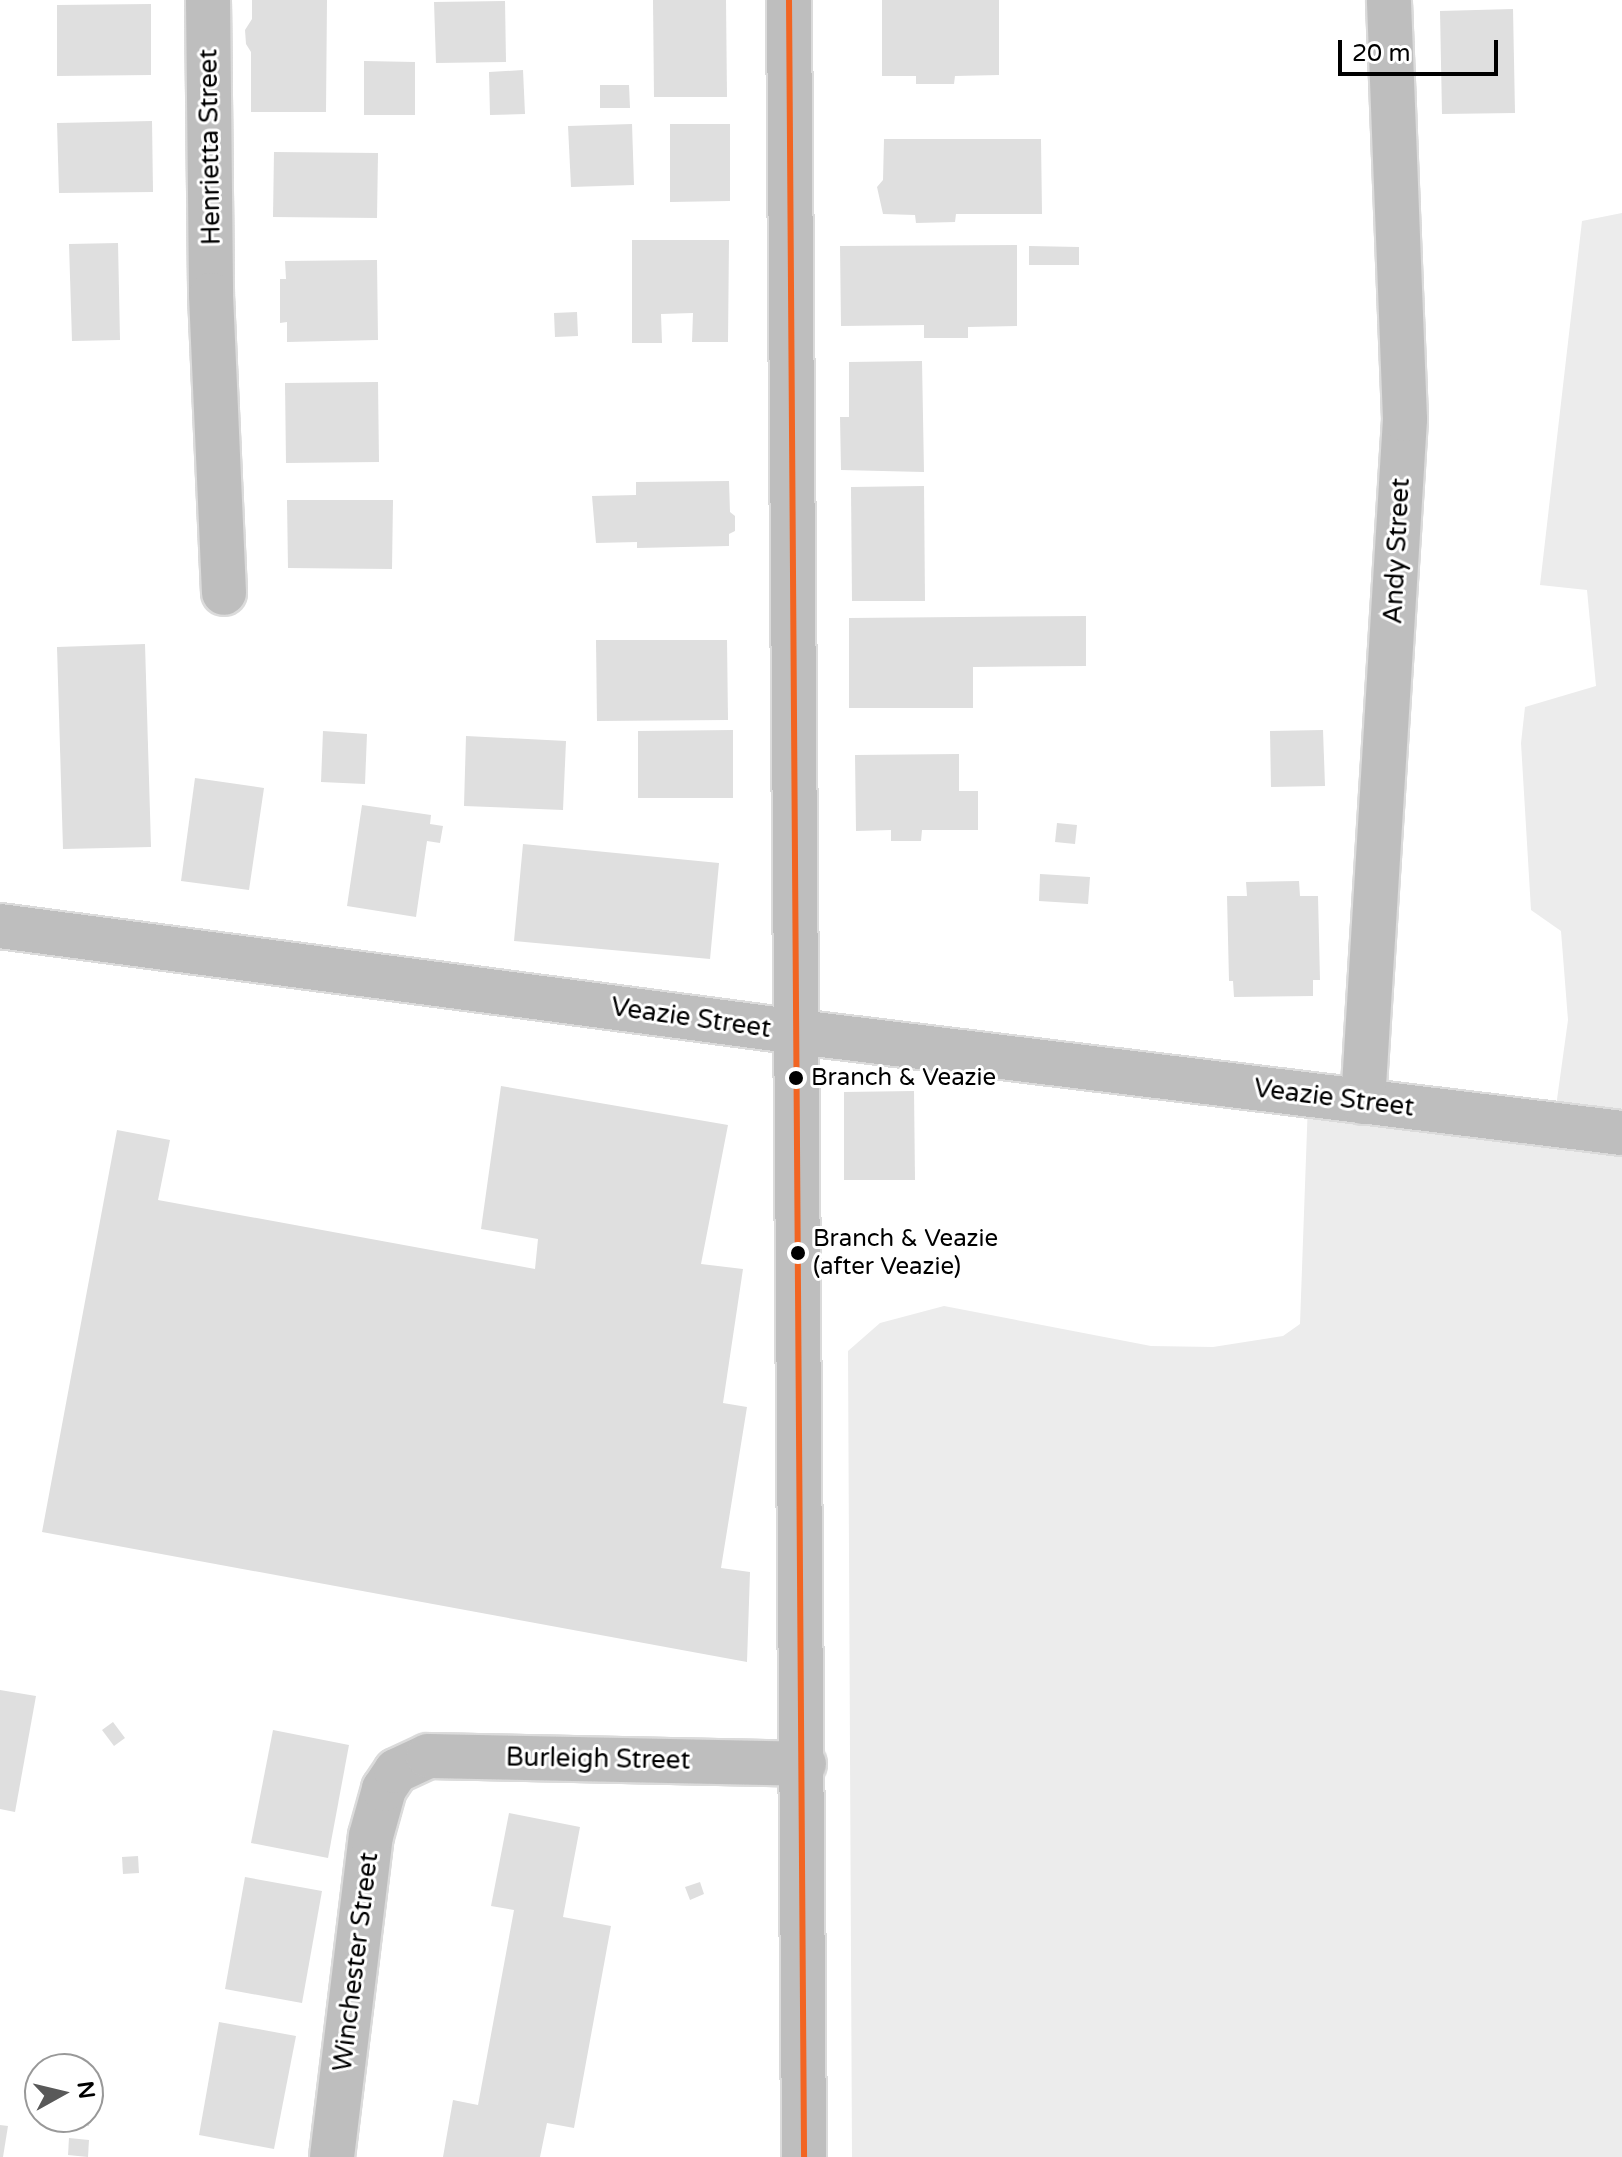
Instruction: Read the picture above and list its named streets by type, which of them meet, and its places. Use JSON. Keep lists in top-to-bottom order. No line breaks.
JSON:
{"streets":{"street":["Henrietta Street","Andy Street","Veazie Street","Burleigh Street","Winchester Street"]},"crossings":[["Andy Street","Veazie Street"],["Burleigh Street","Winchester Street"]],"places":["Branch & Veazie","Branch & Veazie (after Veazie)"],"scale_bar":"20 m","north":"right"}
